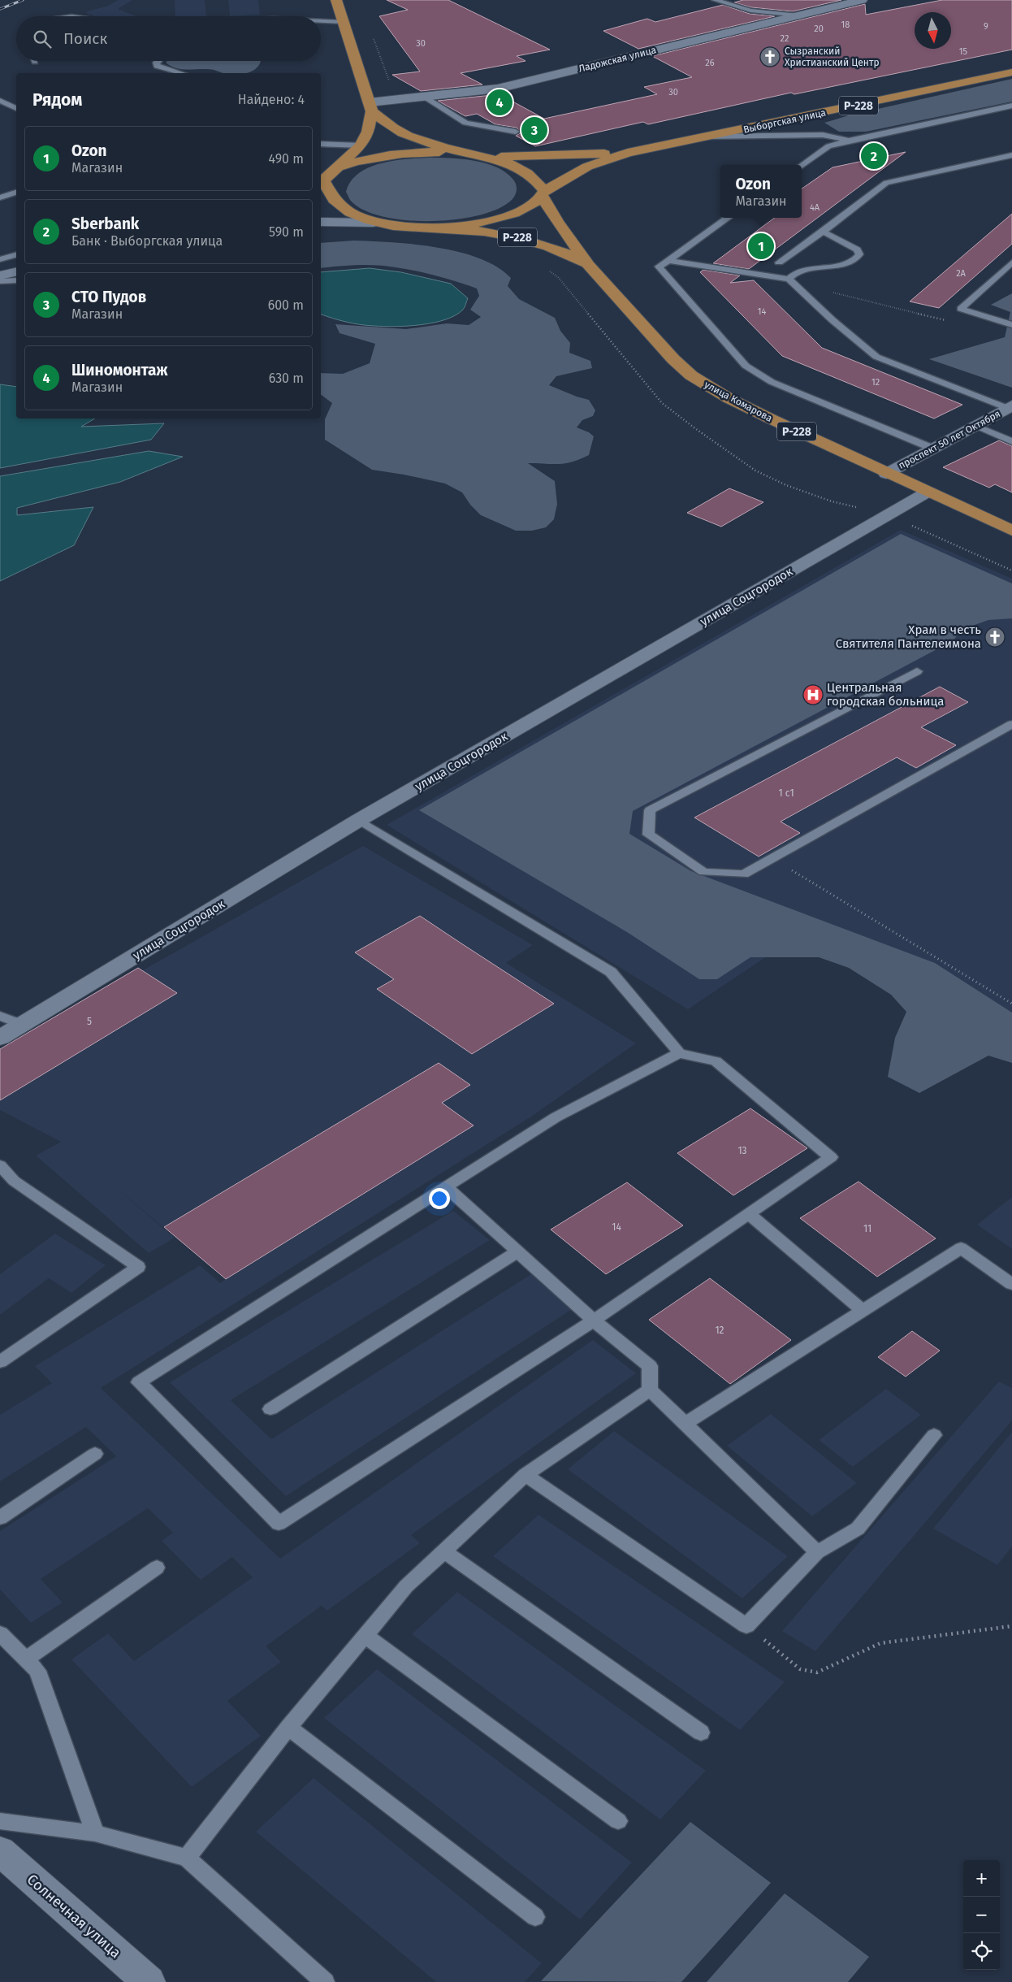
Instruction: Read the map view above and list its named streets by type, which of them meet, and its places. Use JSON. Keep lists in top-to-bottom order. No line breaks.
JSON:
{"streets":{"main road":["Р-228","Выборгская улица","улица Комарова"],"street":["Ладожская улица","проспект 50 лет Октября","улица Соцгородок","Солнечная улица"]},"crossings":[["Ладожская улица","Р-228"],["Р-228","Выборгская улица"],["Р-228","улица Комарова"],["улица Комарова","проспект 50 лет Октября"],["улица Комарова","улица Соцгородок"]],"places":{"church":["Сызранский Христианский Центр","Храм в честь Святителя Пантелеимона"],"hospital":["Центральная городская больница"]},"house_numbers":["18","9","20","22","30","15","26","30","4А","2А","14","12","1 с1","5","13","14","11","12"],"north":"bottom","page":{"search":"Поиск","heading":["Рядом","Найдено: 4"],"pins":["4","3","2","1"],"list":[{"mark":"1","name":"Ozon","note":"Магазин","value":"490 m"},{"mark":"2","name":"Sberbank","note":"Банк · Выборгская улица","value":"590 m"},{"mark":"3","name":"СТО Пудов","note":"Магазин","value":"600 m"},{"mark":"4","name":"Шиномонтаж","note":"Магазин","value":"630 m"}],"popup":["Ozon","Магазин"],"map_buttons":["+","−"]}}
